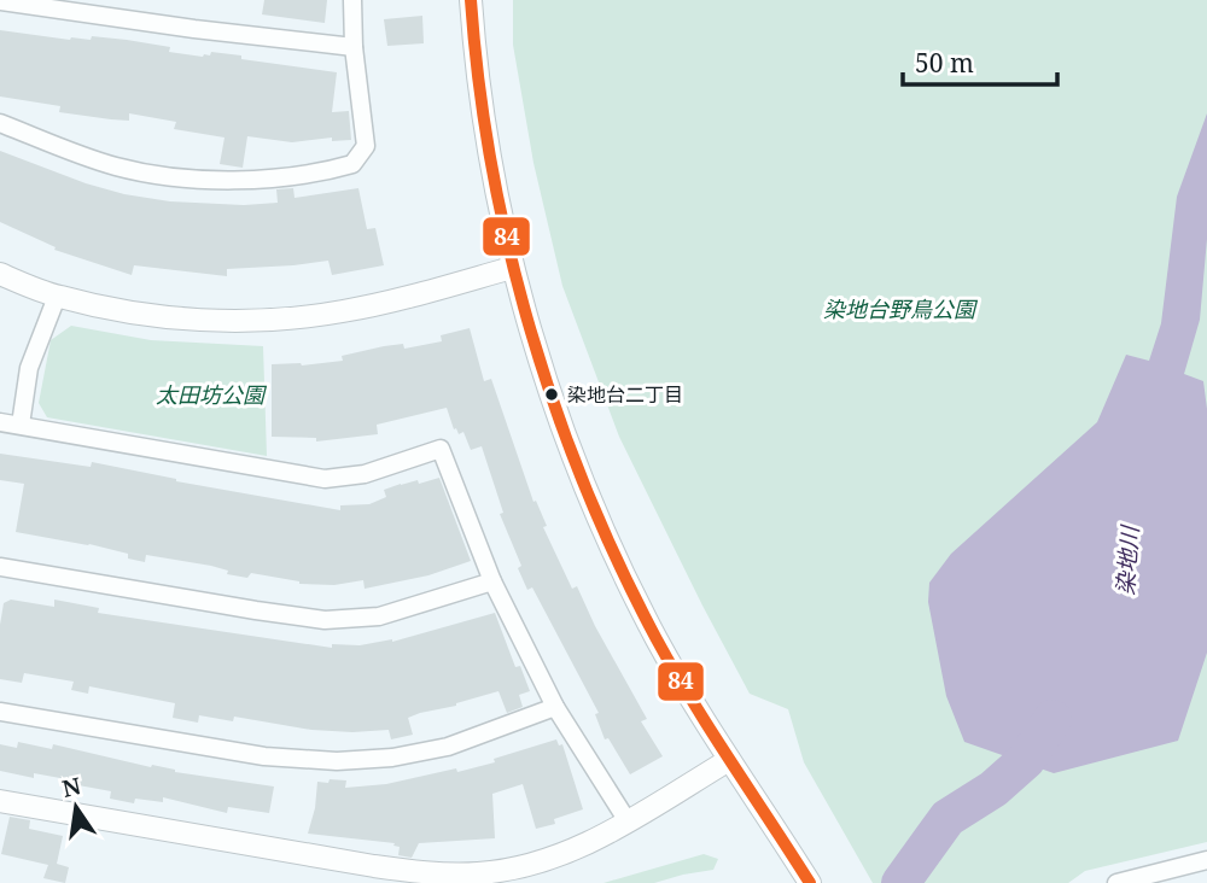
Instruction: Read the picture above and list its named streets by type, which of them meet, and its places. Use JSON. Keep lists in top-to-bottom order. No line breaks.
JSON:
{"water":["染地川"],"parks":["染地台野鳥公園","太田坊公園"],"places":["染地台二丁目"],"lines":["transit line 84"],"scale_bar":"50 m","north":"top"}
